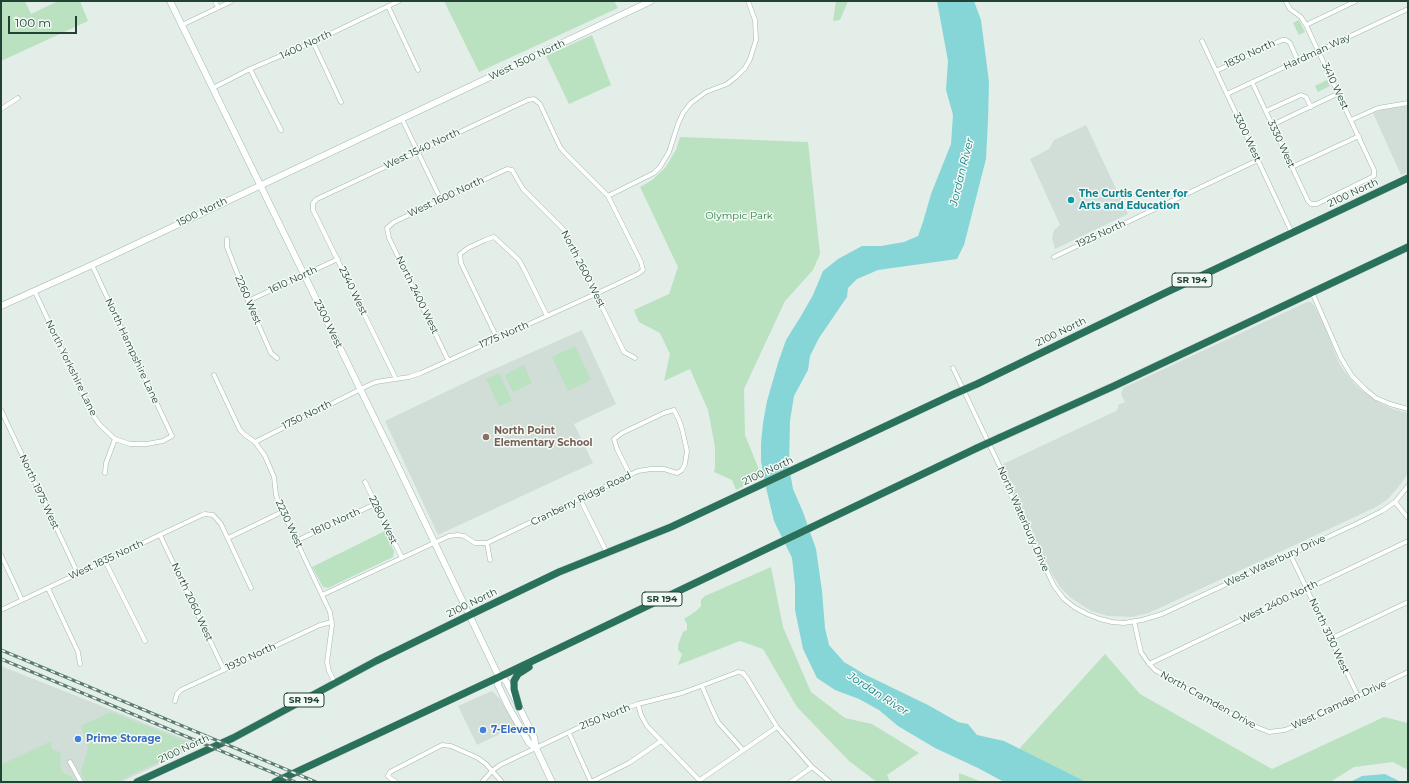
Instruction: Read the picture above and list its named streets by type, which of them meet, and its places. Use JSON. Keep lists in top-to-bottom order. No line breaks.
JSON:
{"streets":{"highway":["2100 North","SR 194"],"main road":["West 1500 North","1500 North","2300 West"],"street":["1400 North","Hardman Way","1830 North","3410 West","3300 West","3330 West","West 1540 North","West 1600 North","1925 North","North 2600 West","1610 North","2340 West","North 2400 West","2260 West","1775 North","North Hampshire Lane","North Yorkshire Lane","1750 North","North 1975 West","Cranberry Ridge Road","North Waterbury Drive","2280 West","1810 North","2230 West","West 1835 North","West Waterbury Drive","North 2060 West","West 2400 North","North 3130 West","1930 North","North Cramden Drive","West Cramden Drive","2150 North"]},"crossings":[["1400 North","2300 West"],["Hardman Way","1830 North"],["Hardman Way","3410 West"],["Hardman Way","3300 West"],["Hardman Way","3330 West"],["1830 North","3300 West"],["West 1500 North","1500 North"],["3410 West","3330 West"],["3300 West","2100 North"],["3300 West","1925 North"],["West 1540 North","2340 West"],["West 1540 North","1775 North"],["2100 North","2300 West"],["2100 North","2230 West"],["West 1600 North","North 2600 West"],["West 1600 North","North 2400 West"],["1500 North","2300 West"],["1500 North","North Hampshire Lane"],["1500 North","North Yorkshire Lane"],["North 2600 West","1775 North"],["1610 North","2340 West"],["1610 North","2260 West"],["1610 North","2300 West"],["SR 194","2300 West"],["2340 West","1775 North"],["North 2400 West","1775 North"],["2300 West","1775 North"],["2300 West","1750 North"],["1775 North","1750 North"],["North Hampshire Lane","North Yorkshire Lane"],["1750 North","2230 West"],["North 1975 West","West 1835 North"],["North Waterbury Drive","West Waterbury Drive"],["North Waterbury Drive","North Cramden Drive"],["2280 West","1810 North"],["1810 North","2230 West"],["2230 West","1930 North"],["West 1835 North","North 2060 West"],["West Waterbury Drive","North 3130 West"],["West Waterbury Drive","North Cramden Drive"],["North 2060 West","1930 North"],["West 2400 North","North 3130 West"],["West 2400 North","North Cramden Drive"],["North 3130 West","West Cramden Drive"],["North Cramden Drive","West Cramden Drive"]],"water":["Jordan River"],"parks":["Olympic Park"],"places":["The Curtis Center for Arts and Education","North Point Elementary School","7-Eleven","Prime Storage"],"scale_bar":"100 m"}
